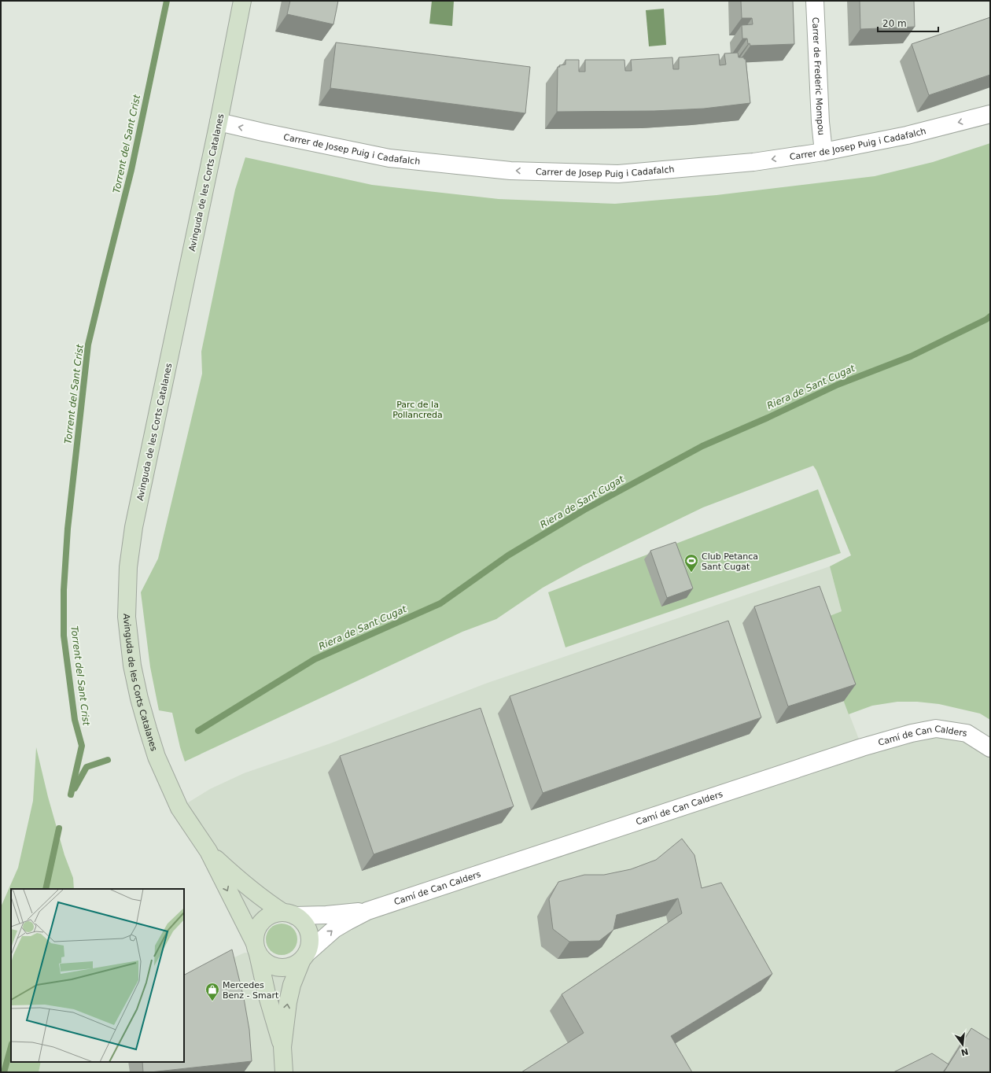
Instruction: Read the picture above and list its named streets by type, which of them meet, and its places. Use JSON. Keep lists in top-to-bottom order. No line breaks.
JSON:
{"streets":{"main road":["Avinguda de les Corts Catalanes"],"street":["Carrer de Frederic Mompou","Carrer de Josep Puig i Cadafalch","Camí de Can Calders"]},"crossings":[["Carrer de Frederic Mompou","Carrer de Josep Puig i Cadafalch"],["Carrer de Josep Puig i Cadafalch","Avinguda de les Corts Catalanes"],["Avinguda de les Corts Catalanes","Camí de Can Calders"]],"one_way":["Carrer de Josep Puig i Cadafalch"],"water":["Torrent del Sant Crist","Riera de Sant Cugat"],"parks":["Parc de la Pollancreda"],"places":{"sports":["Club Petanca Sant Cugat"],"shop":["Mercedes Benz - Smart"]},"scale_bar":"20 m","north":"bottom"}
